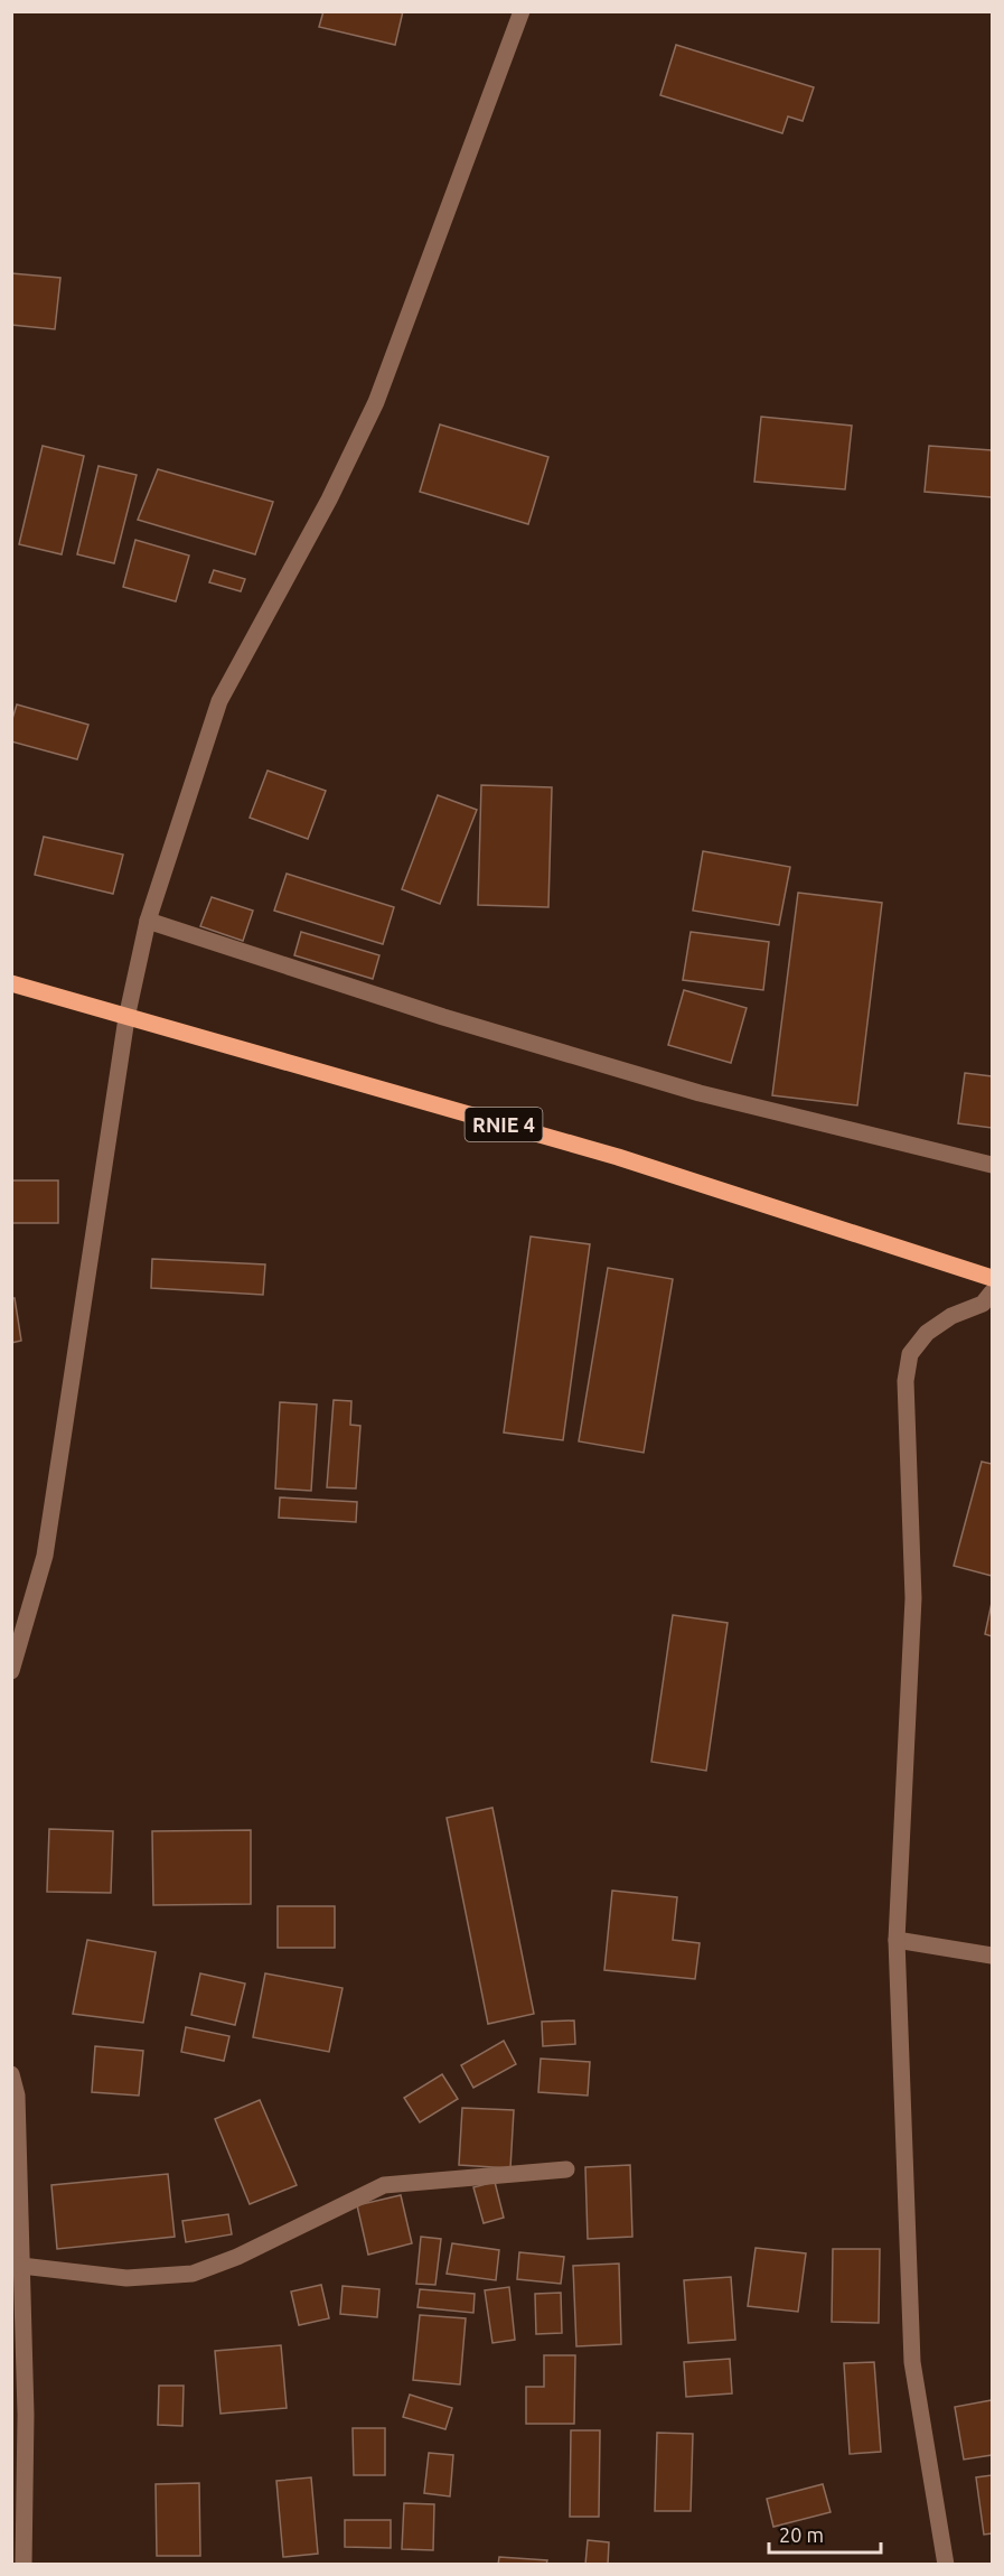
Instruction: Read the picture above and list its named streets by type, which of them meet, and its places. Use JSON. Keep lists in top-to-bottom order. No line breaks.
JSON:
{"streets":{"main road":["RNIE 4"]},"scale_bar":"20 m"}
